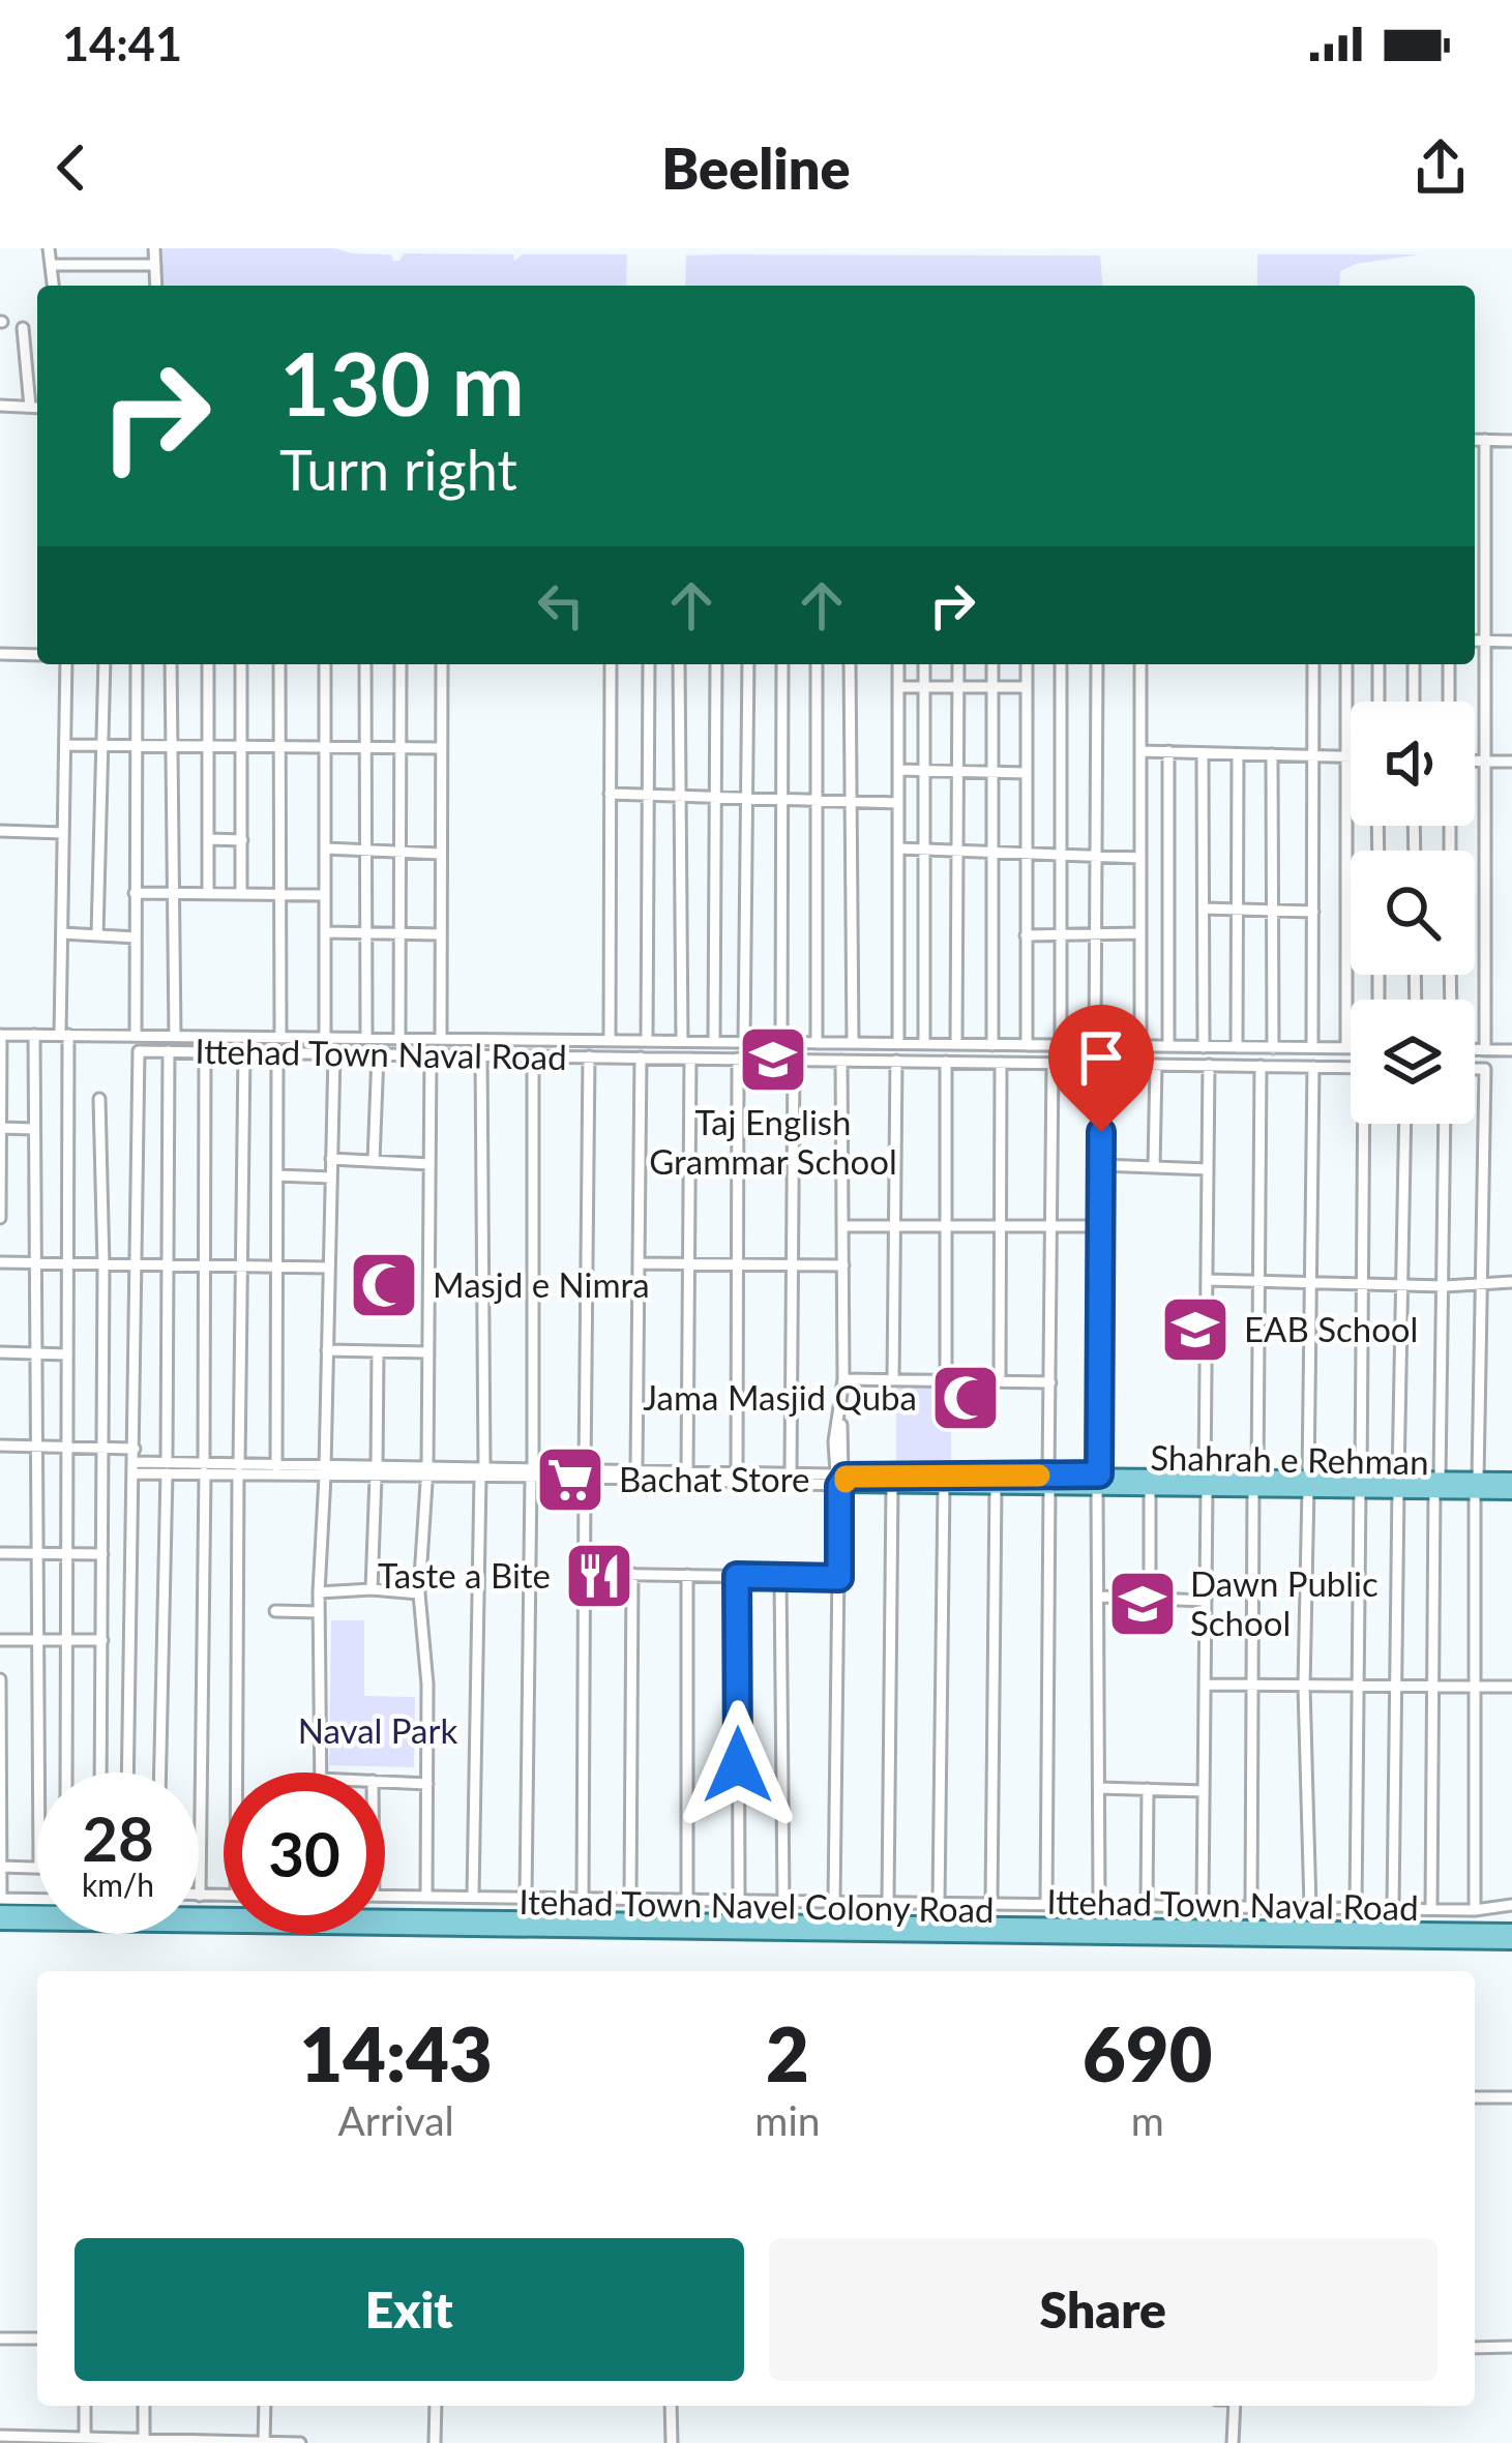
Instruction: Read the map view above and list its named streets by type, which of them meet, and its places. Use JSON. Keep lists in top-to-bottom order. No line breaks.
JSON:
{"streets":{"main road":["Shahrah e Rehman","Itehad Town Navel Colony Road"],"street":["Ittehad Town Naval Road"]},"parks":["Naval Park"],"places":{"school or university":["Taj English Grammar School","EAB School","Dawn Public School"],"mosque":["Masjd e Nimra","Jama Masjid Quba"],"supermarket":["Bachat Store"],"restaurant":["Taste a Bite"]},"page":{"status":"14:41","header":"Beeline","turn":["130 m","Turn right"],"speed":"28 km/h","limit":"30","eta":["14:43","Arrival","2","min","690","m"],"buttons":["Exit","Share"]}}
